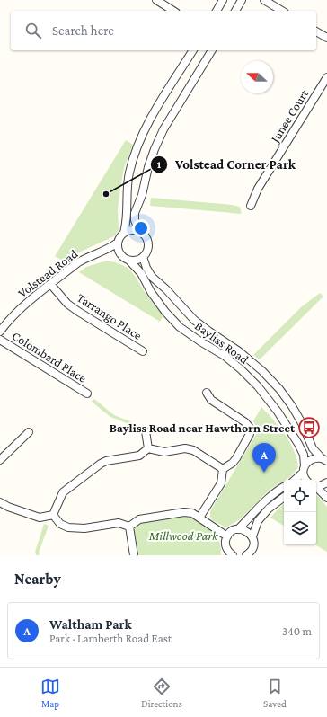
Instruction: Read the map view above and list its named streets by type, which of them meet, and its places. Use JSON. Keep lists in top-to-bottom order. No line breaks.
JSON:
{"streets":{"street":["Junee Court","Volstead Road","Tarrango Place","Bayliss Road","Colombard Place"]},"crossings":[["Volstead Road","Tarrango Place"],["Volstead Road","Bayliss Road"]],"parks":["Millwood Park"],"places":{"other":["Volstead Corner Park"],"bus stop":["Bayliss Road near Hawthorn Street"]},"north":"left","page":{"search":"Search here","pins":"A","heading":"Nearby","list":[{"mark":"A","name":"Waltham Park","note":"Park · Lamberth Road East","value":"340 m"}],"nav":["Map","Directions","Saved"]}}
